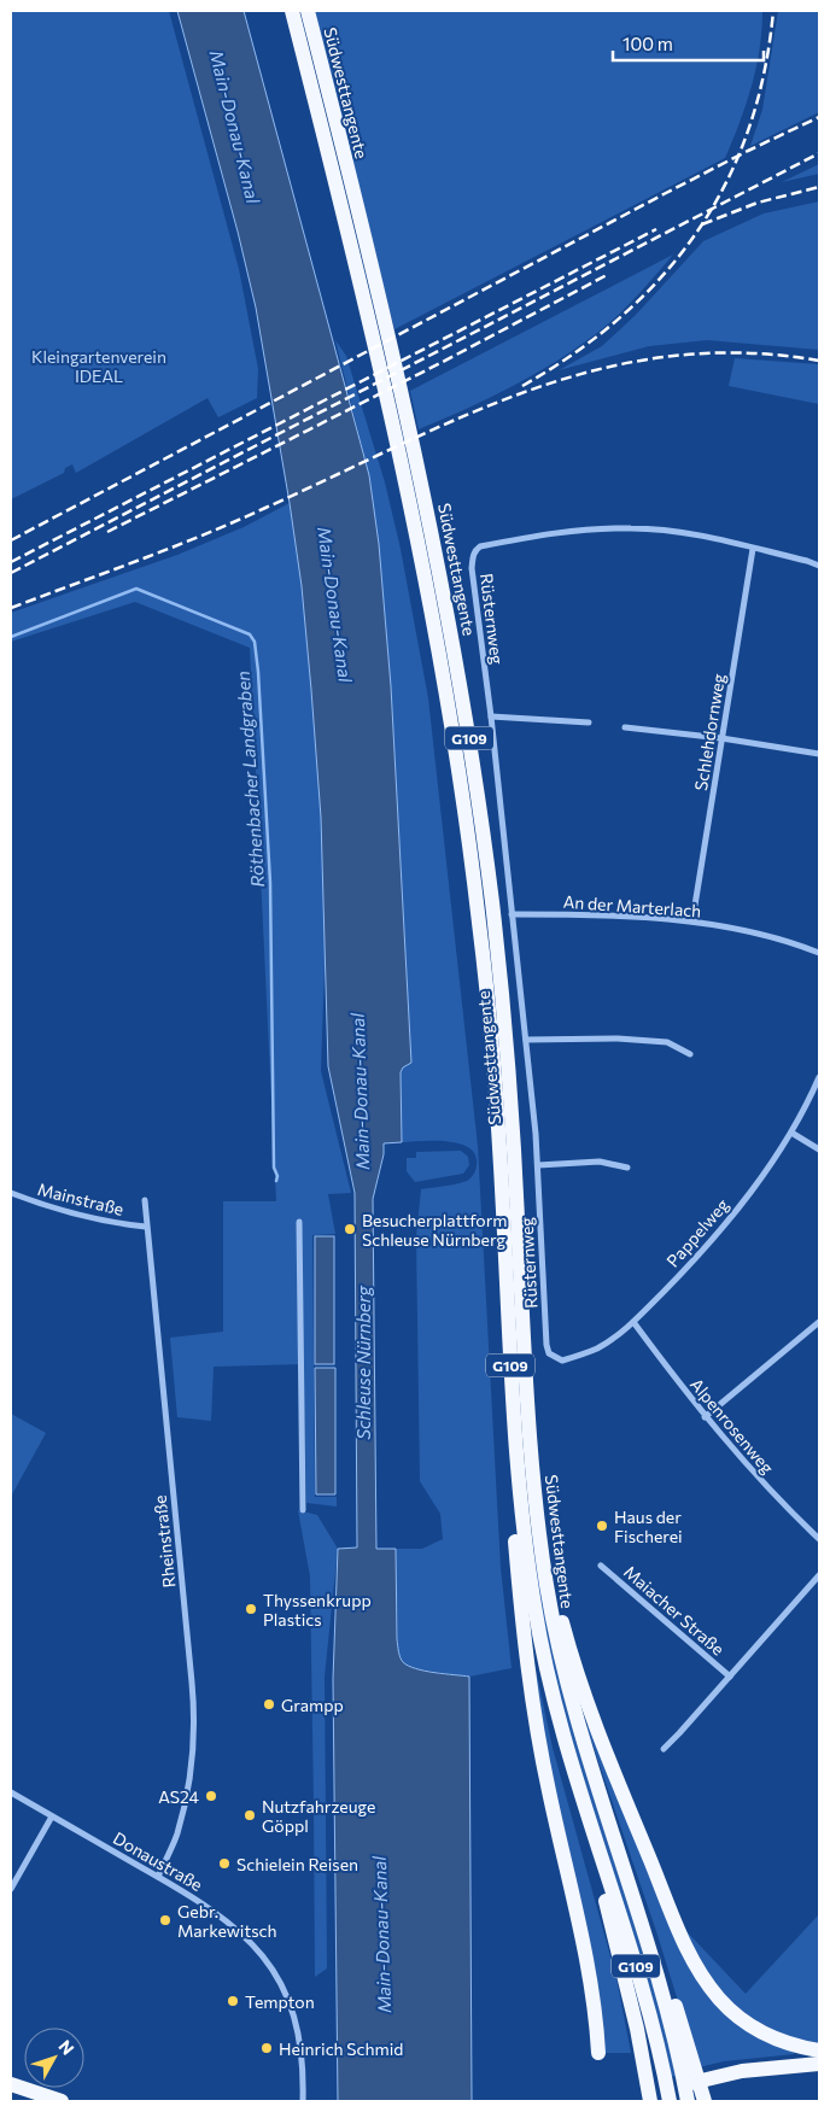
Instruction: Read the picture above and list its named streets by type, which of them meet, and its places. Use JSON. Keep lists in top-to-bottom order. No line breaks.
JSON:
{"streets":{"highway":["Südwesttangente","G109"],"street":["Rüsternweg","Schlehdornweg","An der Marterlach","Mainstraße","Pappelweg","Alpenrosenweg","Rheinstraße","Maiacher Straße","Donaustraße"]},"crossings":[["Rüsternweg","Schlehdornweg"],["Rüsternweg","An der Marterlach"],["Rüsternweg","Pappelweg"],["Schlehdornweg","An der Marterlach"],["Mainstraße","Rheinstraße"],["Pappelweg","Alpenrosenweg"],["Rheinstraße","Donaustraße"]],"water":["Main-Donau-Kanal","Röthenbacher Landgraben","Schleuse Nürnberg"],"parks":["Kleingartenverein IDEAL"],"places":["Besucherplattform Schleuse Nürnberg","Haus der Fischerei","Thyssenkrupp Plastics","Grampp","AS24","Nutzfahrzeuge Göppl","Schielein Reisen","Gebr. Markewitsch","Tempton","Heinrich Schmid"],"scale_bar":"100 m","north":"top right"}
